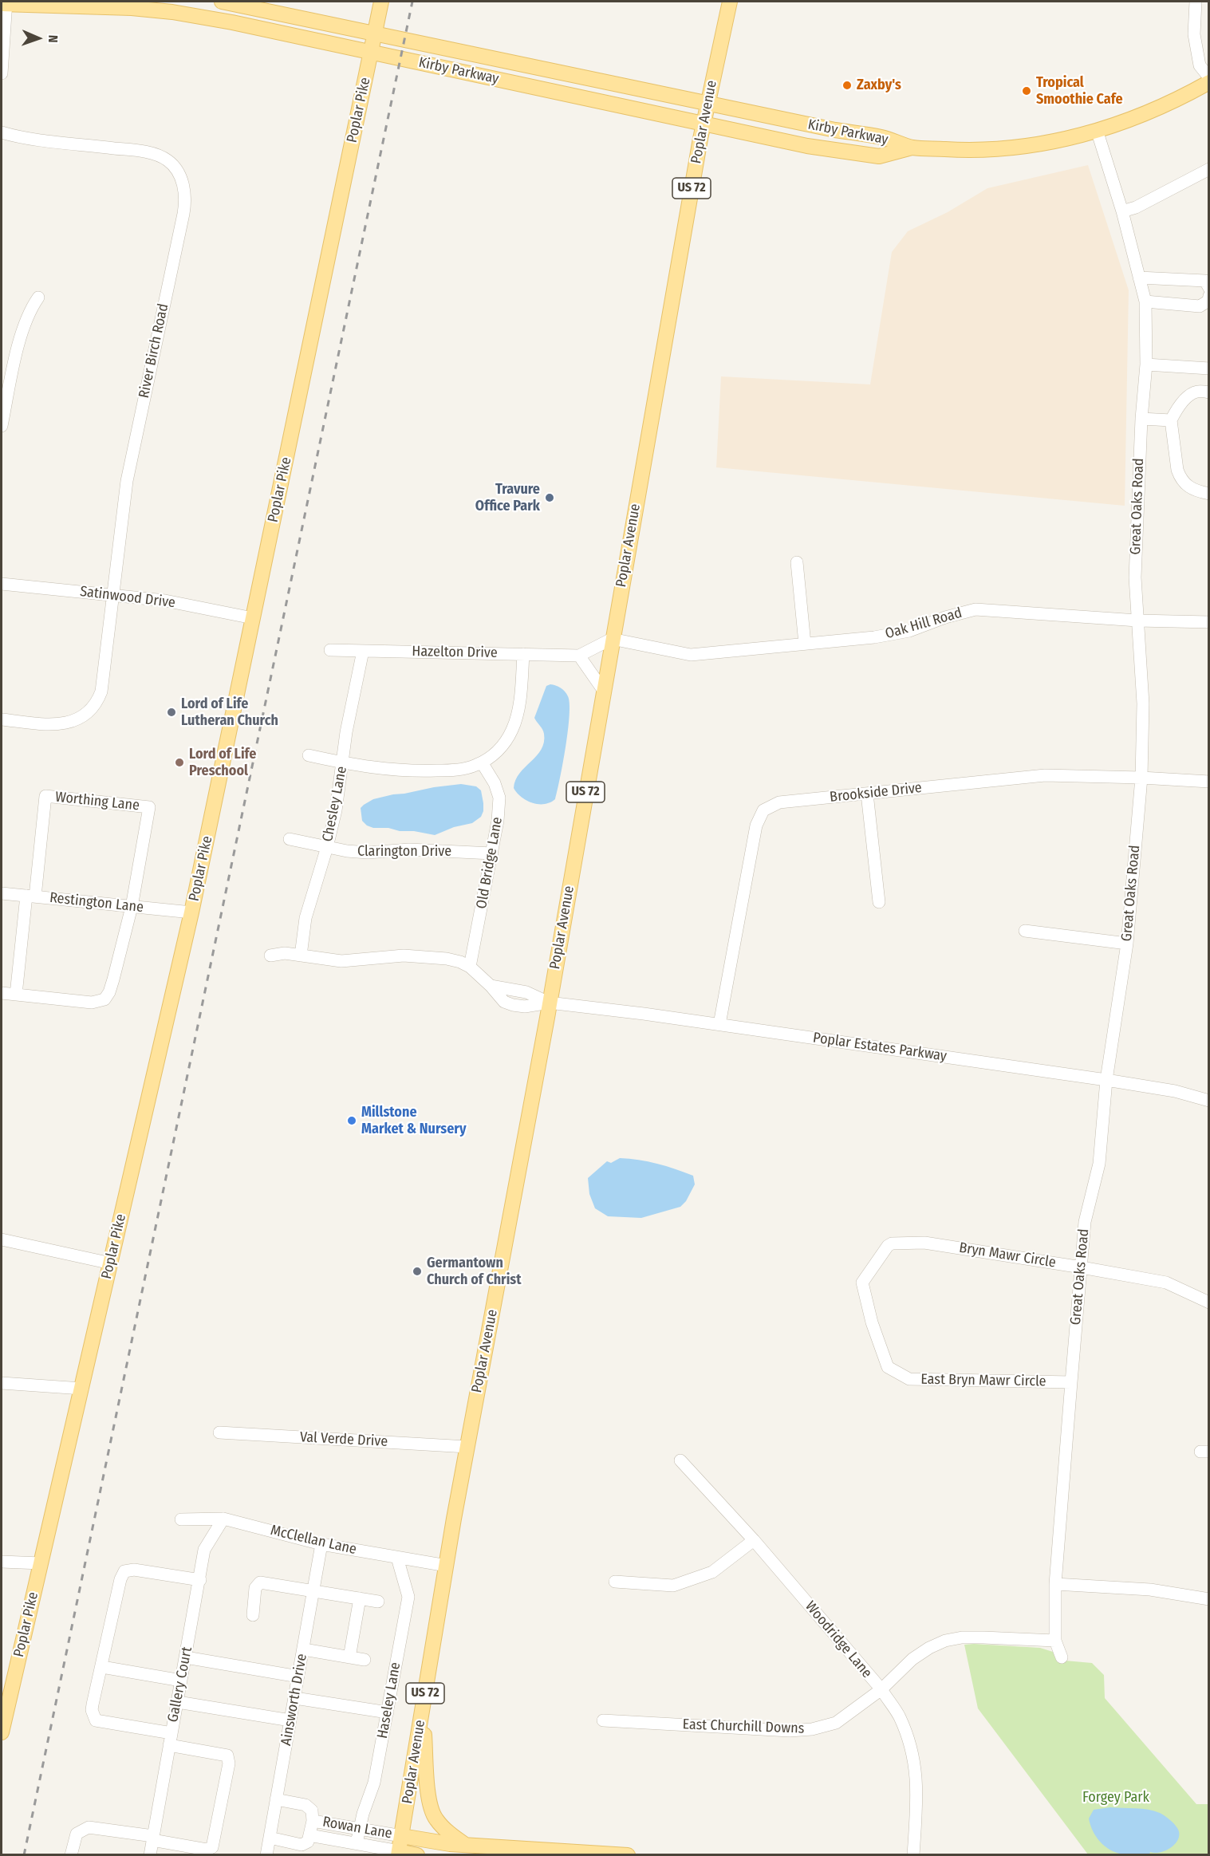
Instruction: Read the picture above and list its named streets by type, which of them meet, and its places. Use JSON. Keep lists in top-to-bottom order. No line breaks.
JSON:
{"streets":{"main road":["Kirby Parkway","Poplar Pike","Poplar Avenue","US 72"],"street":["River Birch Road","Great Oaks Road","Satinwood Drive","Oak Hill Road","Hazelton Drive","Brookside Drive","Worthing Lane","Chesley Lane","Clarington Drive","Old Bridge Lane","Restington Lane","Poplar Estates Parkway","Bryn Mawr Circle","East Bryn Mawr Circle","Val Verde Drive","McClellan Lane","Woodridge Lane","Gallery Court","Ainsworth Drive","Haseley Lane","East Churchill Downs","Rowan Lane"]},"crossings":[["Kirby Parkway","Poplar Pike"],["Kirby Parkway","Poplar Avenue"],["Kirby Parkway","Great Oaks Road"],["Poplar Pike","Satinwood Drive"],["Poplar Pike","Restington Lane"],["Poplar Avenue","Oak Hill Road"],["Poplar Avenue","Hazelton Drive"],["Poplar Avenue","Poplar Estates Parkway"],["Poplar Avenue","Val Verde Drive"],["Poplar Avenue","McClellan Lane"],["Poplar Avenue","Rowan Lane"],["River Birch Road","Satinwood Drive"],["Great Oaks Road","Oak Hill Road"],["Great Oaks Road","Brookside Drive"],["Great Oaks Road","Poplar Estates Parkway"],["Great Oaks Road","Bryn Mawr Circle"],["Great Oaks Road","East Bryn Mawr Circle"],["Great Oaks Road","East Churchill Downs"],["Oak Hill Road","Hazelton Drive"],["Hazelton Drive","Chesley Lane"],["Brookside Drive","Poplar Estates Parkway"],["Worthing Lane","Restington Lane"],["Chesley Lane","Clarington Drive"],["Clarington Drive","Old Bridge Lane"],["Old Bridge Lane","Poplar Estates Parkway"],["Bryn Mawr Circle","East Bryn Mawr Circle"],["McClellan Lane","Gallery Court"],["McClellan Lane","Ainsworth Drive"],["McClellan Lane","Haseley Lane"],["Woodridge Lane","East Churchill Downs"],["Ainsworth Drive","Rowan Lane"],["Haseley Lane","Rowan Lane"]],"parks":["Forgey Park"],"places":["Zaxby's","Tropical Smoothie Cafe","Travure Office Park","Lord of Life Lutheran Church","Lord of Life Preschool","Millstone Market & Nursery","Germantown Church of Christ"],"north":"right"}
